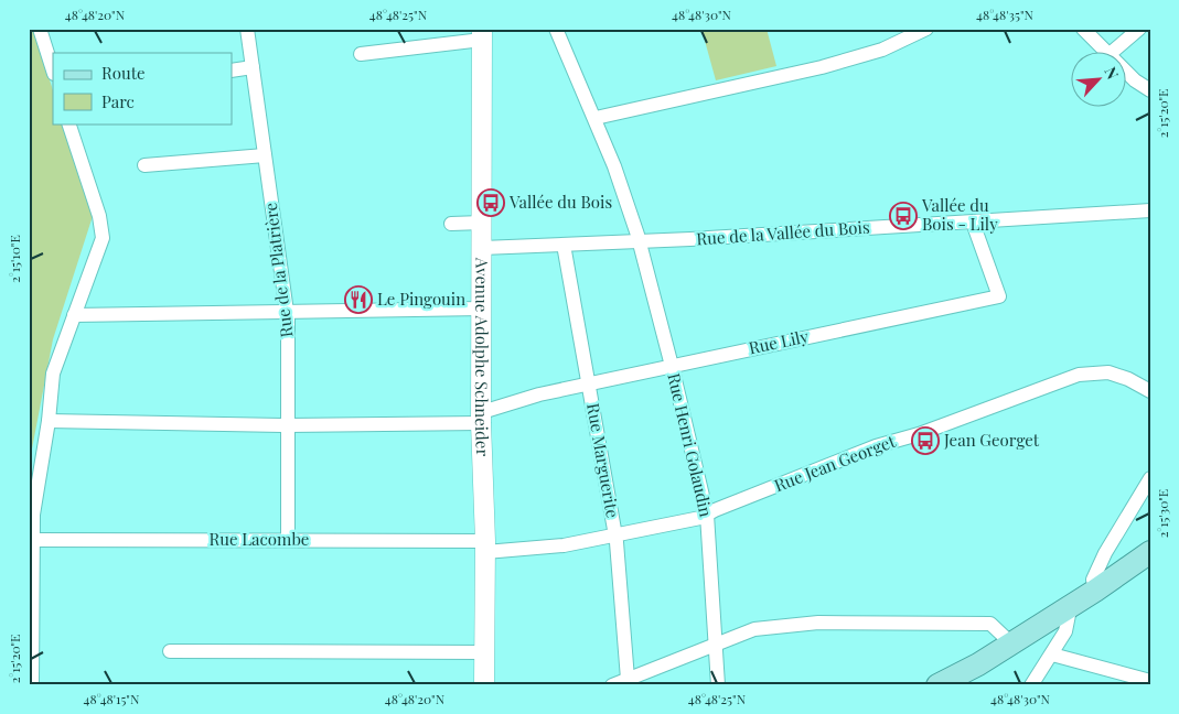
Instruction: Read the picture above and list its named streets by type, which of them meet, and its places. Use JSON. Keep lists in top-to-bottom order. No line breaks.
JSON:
{"streets":{"street":["Rue de la Vallée du Bois","Rue de la Platrière","Rue Lily","Avenue Adolphe Schneider","Rue Henri Golaudin","Rue Marguerite","Rue Jean Georget","Rue Lacombe"]},"crossings":[["Rue de la Vallée du Bois","Rue Lily"],["Rue de la Vallée du Bois","Avenue Adolphe Schneider"],["Rue de la Vallée du Bois","Rue Henri Golaudin"],["Rue de la Vallée du Bois","Rue Marguerite"],["Rue de la Platrière","Rue Lily"],["Rue de la Platrière","Rue Lacombe"],["Rue Lily","Avenue Adolphe Schneider"],["Rue Lily","Rue Henri Golaudin"],["Rue Lily","Rue Marguerite"],["Avenue Adolphe Schneider","Rue Lacombe"],["Rue Henri Golaudin","Rue Jean Georget"],["Rue Marguerite","Rue Jean Georget"],["Rue Marguerite","Rue Lacombe"],["Rue Jean Georget","Rue Lacombe"]],"places":{"bus stop":["Vallée du Bois","Vallée du Bois - Lily","Jean Georget"],"restaurant":["Le Pingouin"]},"legend":["Route","Parc"],"north":"top right","coordinates":["48°48'20\"N","48°48'25\"N","48°48'30\"N","48°48'35\"N","2°15'20\"E","2°15'10\"E","2°15'30\"E","48°48'15\"N"]}
